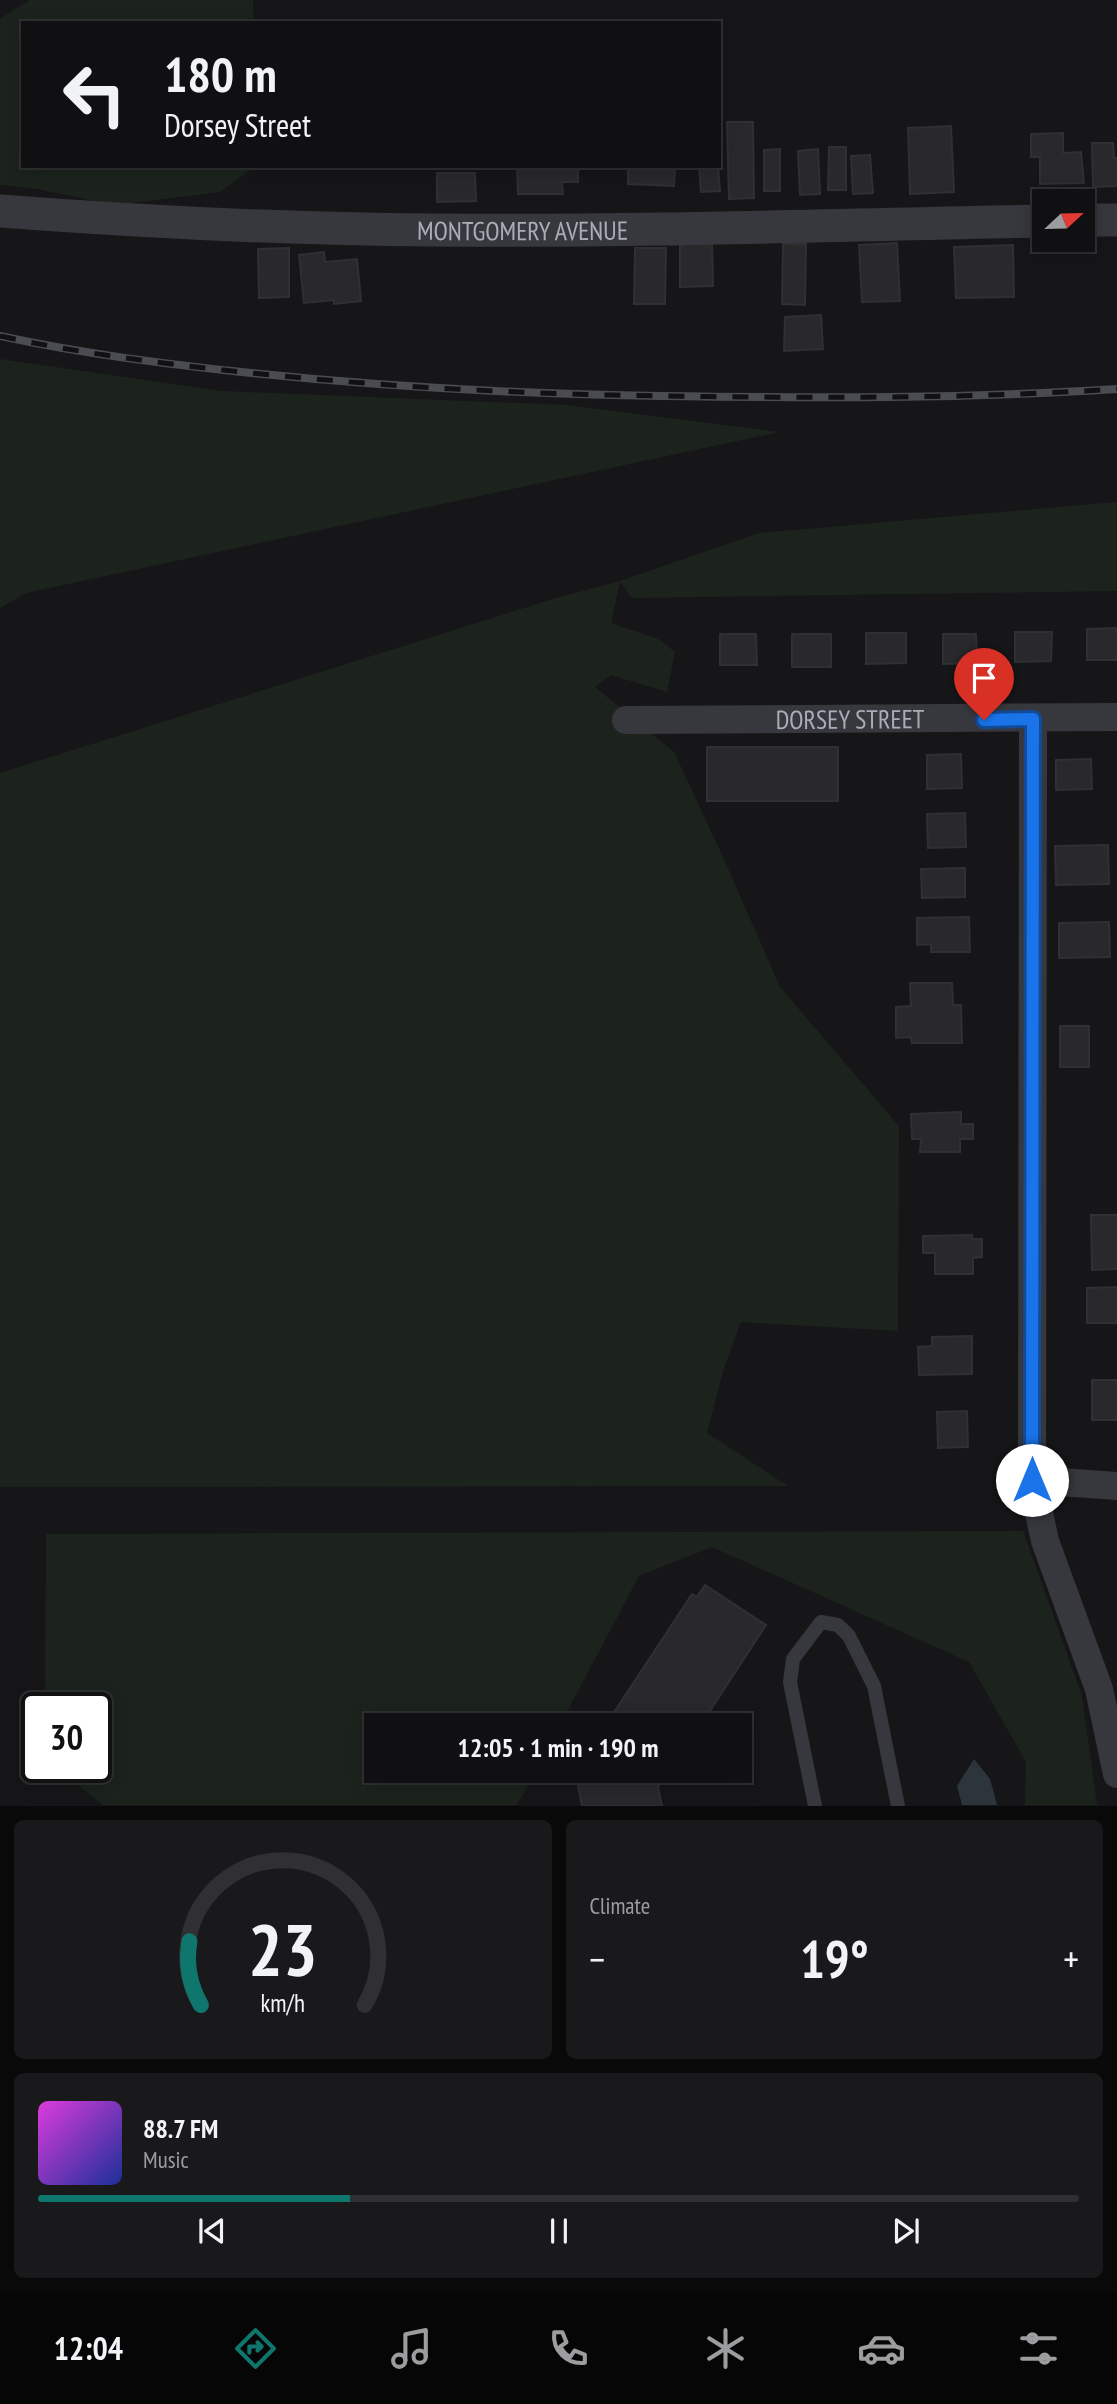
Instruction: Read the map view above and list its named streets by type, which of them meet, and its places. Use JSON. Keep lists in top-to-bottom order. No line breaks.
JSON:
{"streets":{"street":["MONTGOMERY AVENUE","DORSEY STREET"]},"north":"right","page":{"turn":["180 m","Dorsey Street"],"limit":"30","trip":"12:05 · 1 min · 190 m","tile":"Climate","heat":["−","19°","+"],"song":["88.7 FM","Music"],"tabs":"12:04","gauge":["23","km/h"]}}
